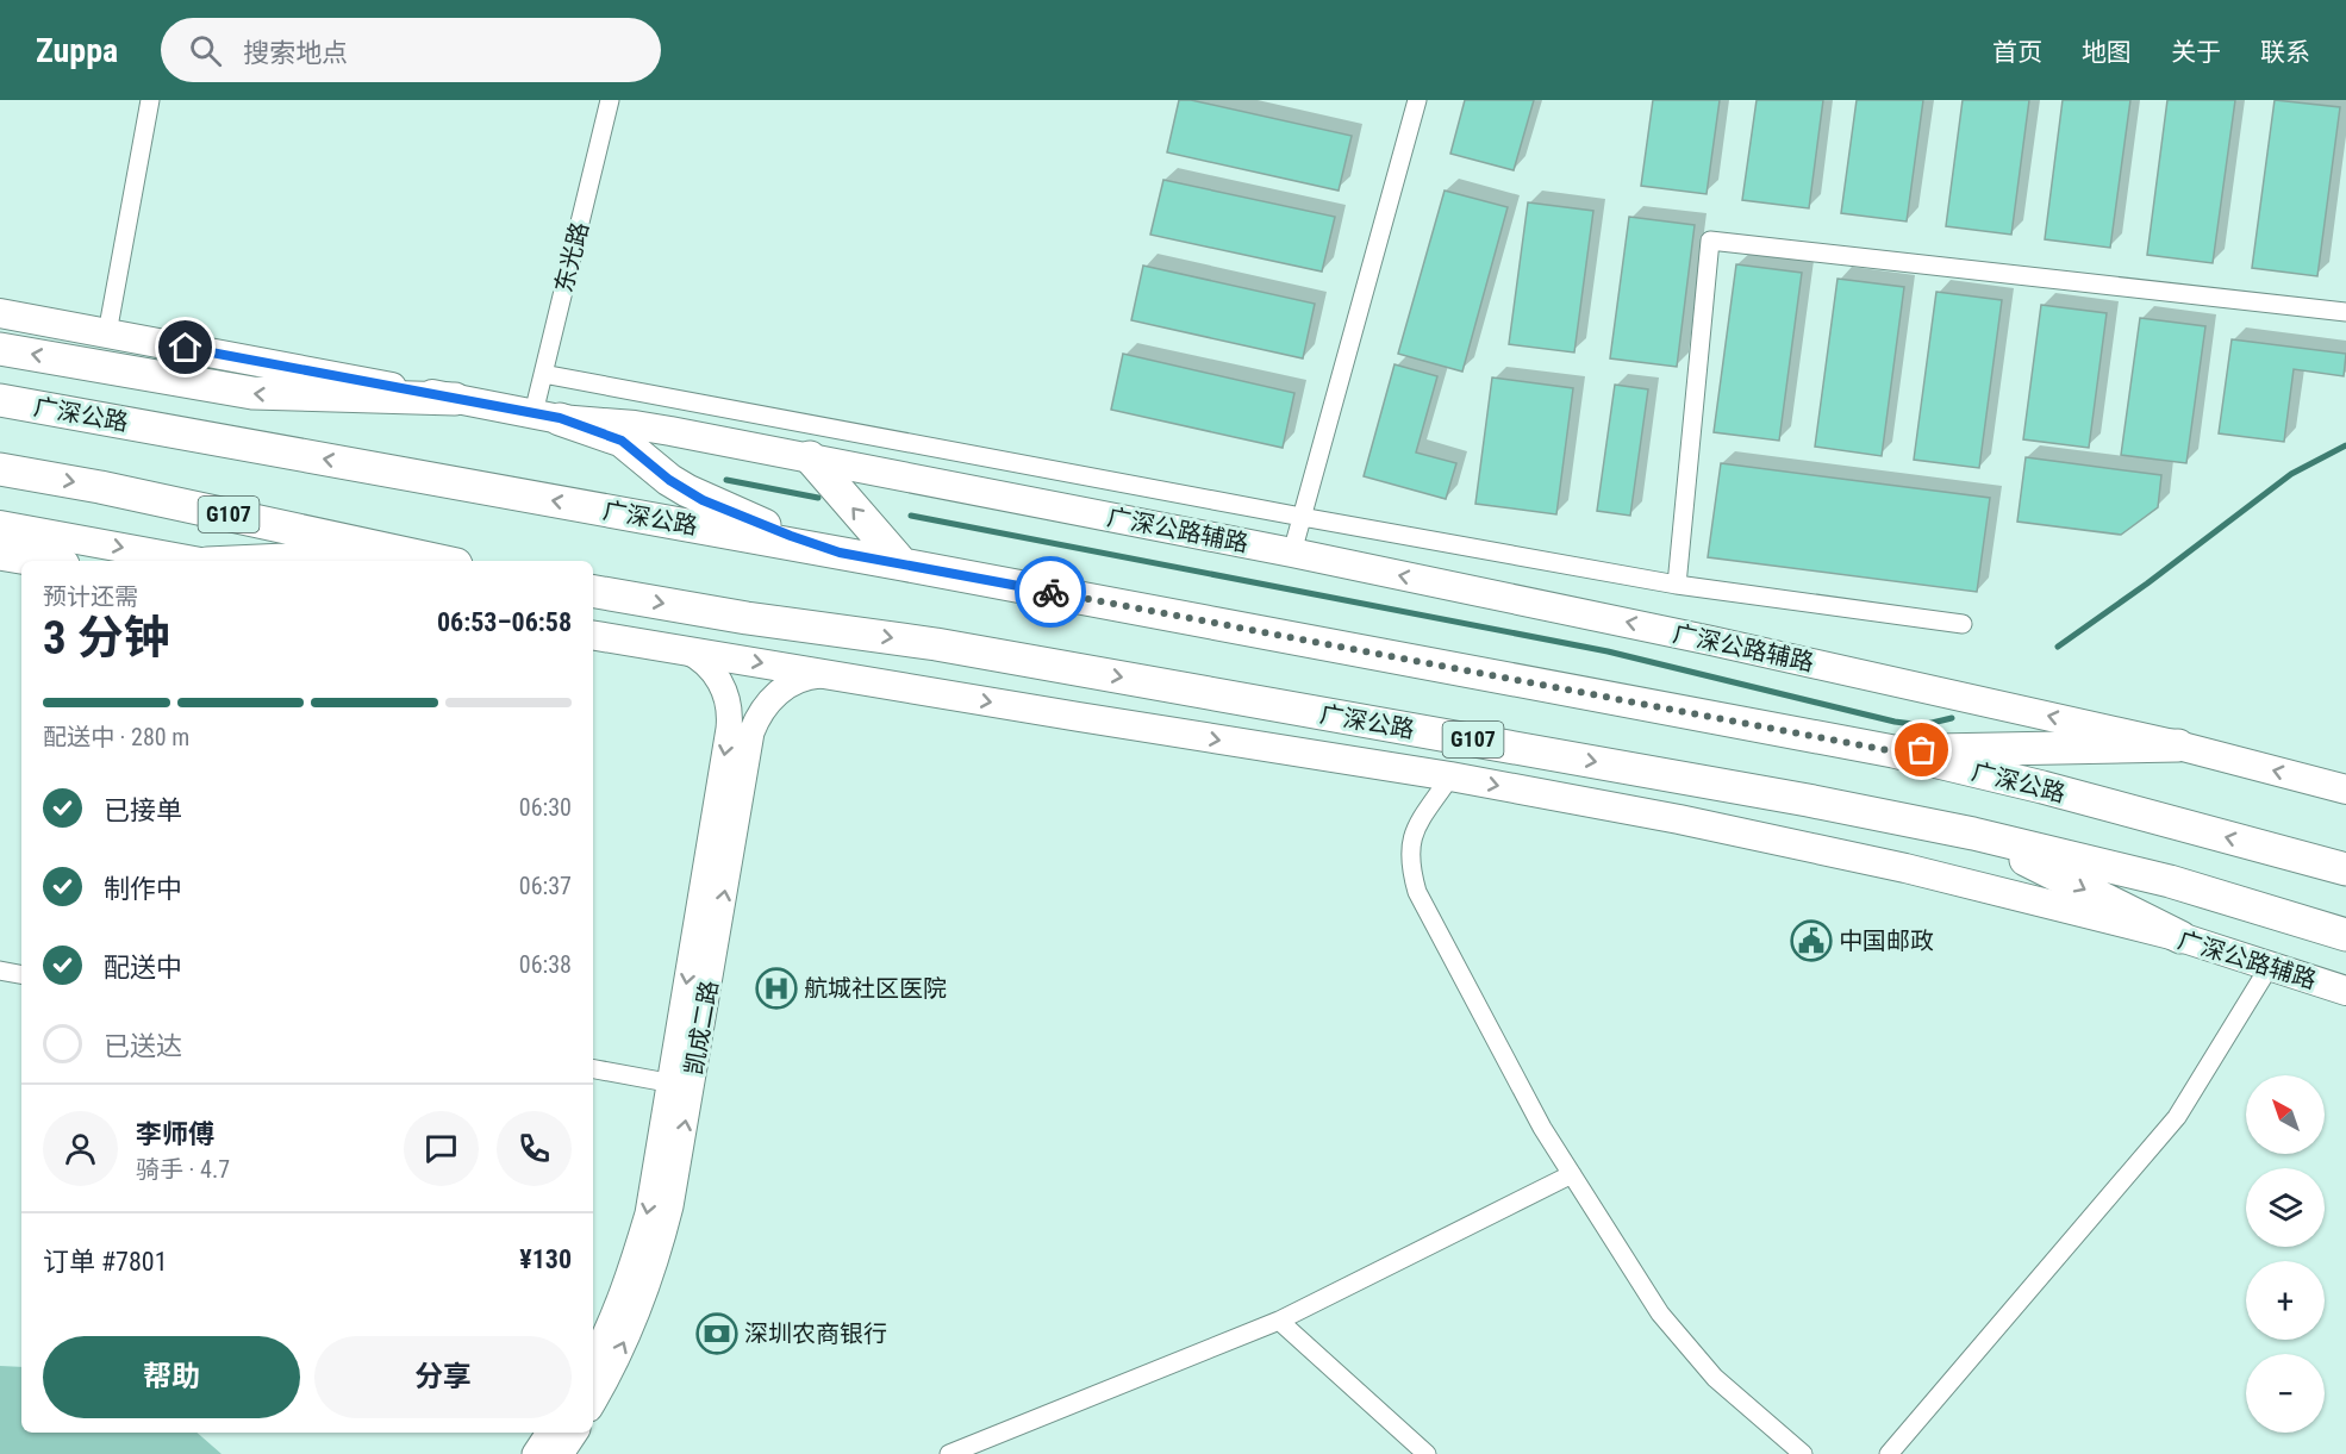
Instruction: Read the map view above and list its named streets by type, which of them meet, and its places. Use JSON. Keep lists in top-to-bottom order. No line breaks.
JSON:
{"streets":{"highway":["广深公路","G107"],"main road":["广深公路辅路"],"street":["东光路","凯成二路"]},"crossings":[["东光路","广深公路辅路"],["广深公路辅路","凯成二路"]],"places":{"public building":["中国邮政"],"hospital":["航城社区医院"],"bank":["深圳农商银行"]},"north":"top left","page":{"header":"Zuppa","search":"搜索地点","nav":["首页","地图","关于","联系"],"heading":["3 分钟","预计还需","06:53–06:58"],"panel":["李师傅","骑手 · 4.7","订单 #7801","¥130"],"bar":"配送中 · 280 m","list":[["已接单","06:30"],["制作中","06:37"],["配送中","06:38"],"已送达"],"map_buttons":["+","−"],"buttons":["帮助","分享"]}}
